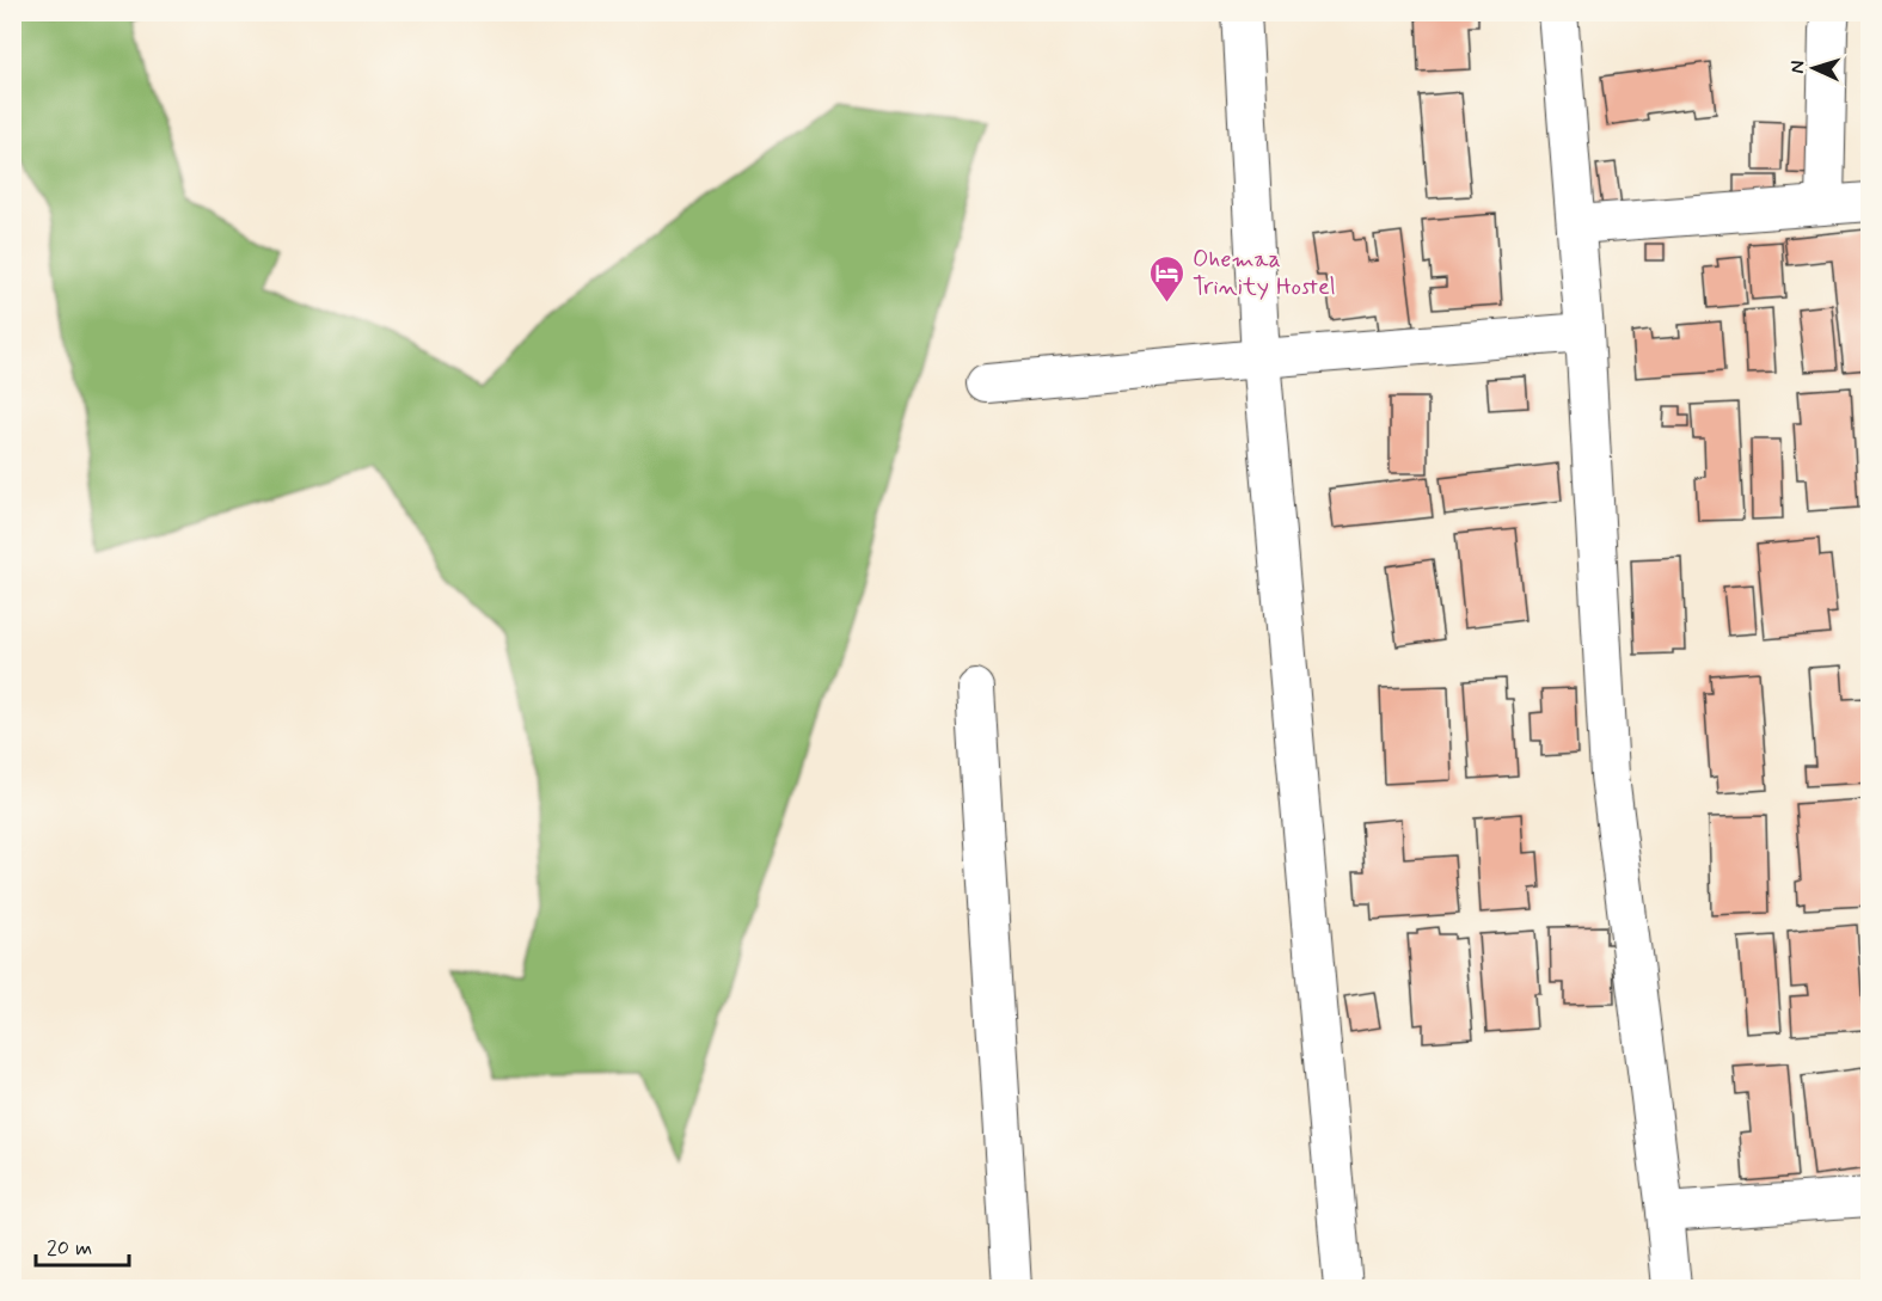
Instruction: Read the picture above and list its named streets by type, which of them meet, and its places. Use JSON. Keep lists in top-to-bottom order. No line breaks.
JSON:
{"places":{"hotel":["Ohemaa Trinity Hostel"]},"scale_bar":"20 m","north":"left"}
